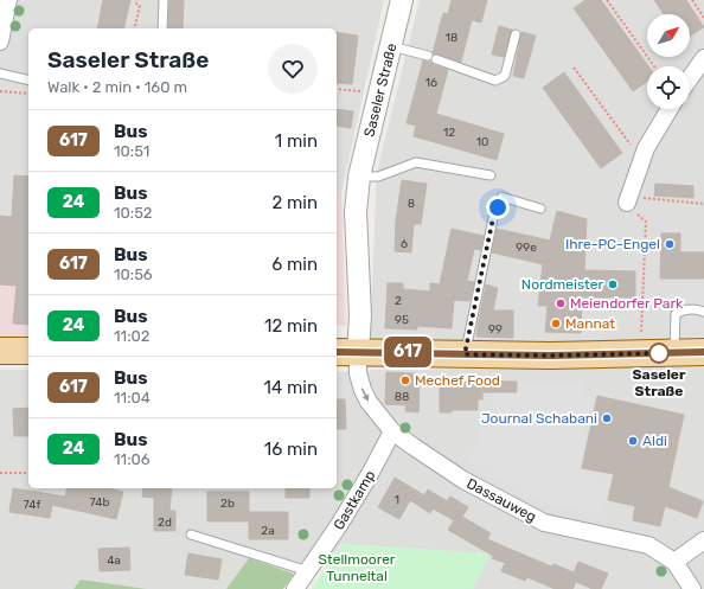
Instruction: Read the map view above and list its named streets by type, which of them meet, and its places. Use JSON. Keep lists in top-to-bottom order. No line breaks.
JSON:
{"streets":{"street":["Saseler Straße","Gastkamp","Dassauweg"]},"crossings":[["Saseler Straße","Dassauweg"],["Gastkamp","Dassauweg"]],"parks":["Stellmoorer Tunneltal"],"places":["Ihre-PC-Engel","Nordmeister","Meiendorfer Park","Mannat","Saseler Straße","Mechef Food","Journal Schabani","Aldi"],"lines":["bus line 617"],"house_numbers":["18","16","12","10","8","6","99e","2","95","99","88","1","74b","2b","74f","2d","2a","4a"],"north":"top right","page":{"on_map":"617","heading":["Saseler Straße","Walk · 2 min · 160 m"],"list":[{"mark":"617","name":"Bus","note":"10:51","value":"1 min"},{"mark":"24","name":"Bus","note":"10:52","value":"2 min"},{"mark":"617","name":"Bus","note":"10:56","value":"6 min"},{"mark":"24","name":"Bus","note":"11:02","value":"12 min"},{"mark":"617","name":"Bus","note":"11:04","value":"14 min"},{"mark":"24","name":"Bus","note":"11:06","value":"16 min"}]}}
